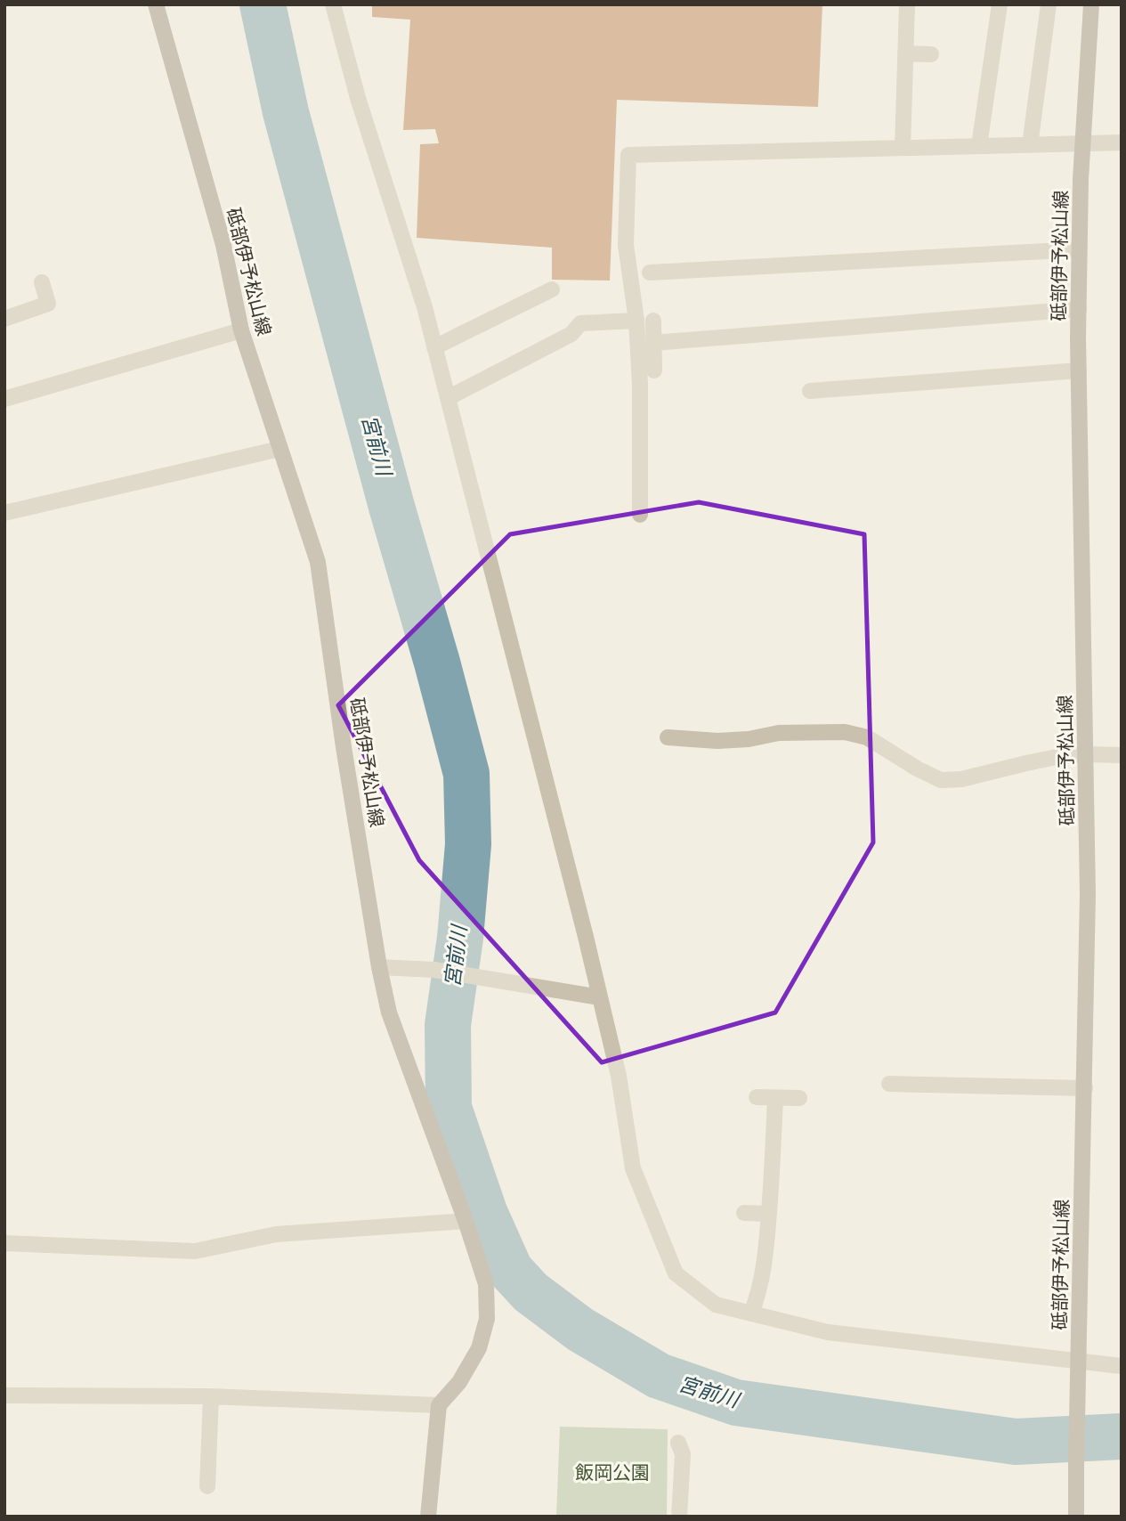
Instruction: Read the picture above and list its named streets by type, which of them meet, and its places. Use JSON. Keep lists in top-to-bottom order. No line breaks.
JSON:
{"streets":{"main road":["砥部伊予松山線"]},"water":["宮前川"],"parks":["飯岡公園"]}
